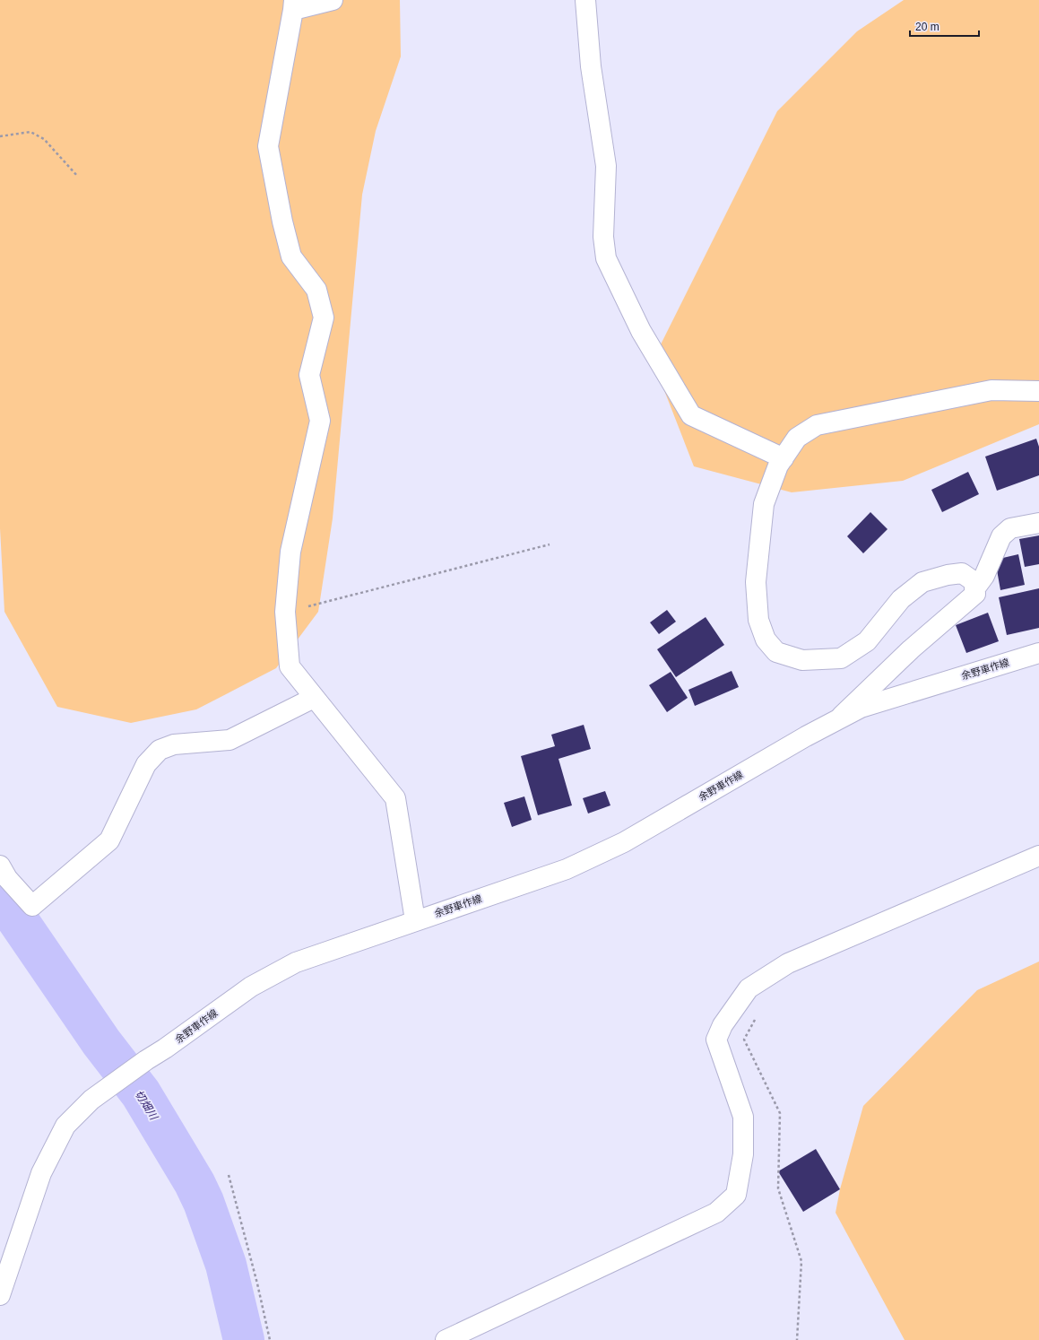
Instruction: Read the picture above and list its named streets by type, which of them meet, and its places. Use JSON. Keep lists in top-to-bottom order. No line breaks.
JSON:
{"streets":{"street":["余野車作線"]},"water":["切畑川"],"scale_bar":"20 m"}
